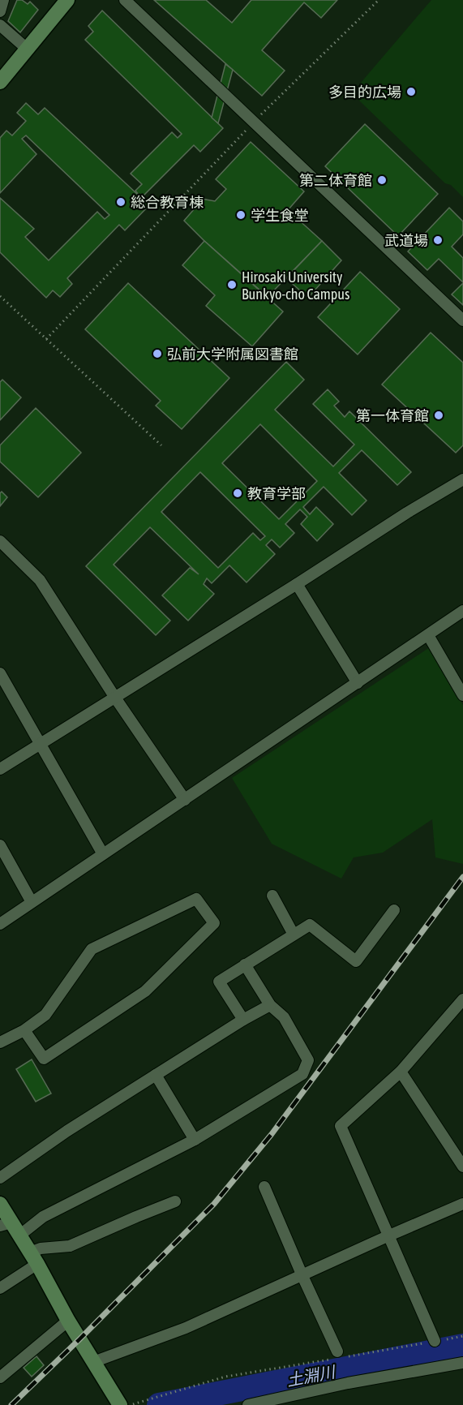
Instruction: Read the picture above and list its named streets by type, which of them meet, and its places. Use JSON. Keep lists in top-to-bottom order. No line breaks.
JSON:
{"water":["土淵川"],"places":["多目的広場","第二体育館","総合教育棟","学生食堂","武道場","Hirosaki University Bunkyo-cho Campus","弘前大学附属図書館","第一体育館","教育学部"]}
